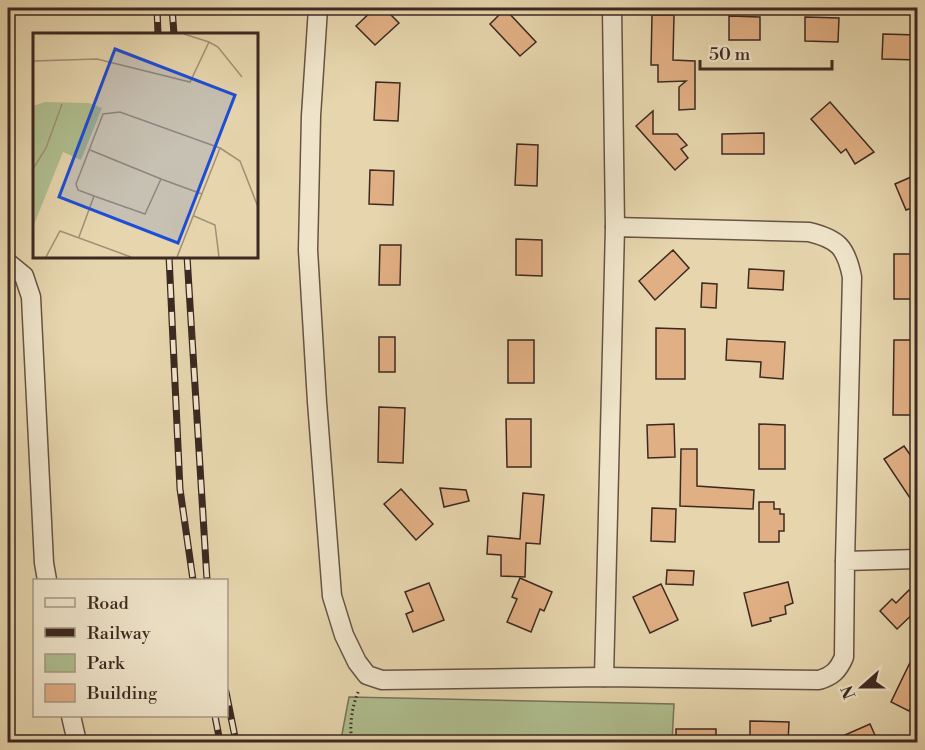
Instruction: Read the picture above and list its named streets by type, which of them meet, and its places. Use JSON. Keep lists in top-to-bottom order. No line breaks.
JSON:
{"legend":["Road","Railway","Park","Building"],"scale_bar":"50 m","north":"left"}
